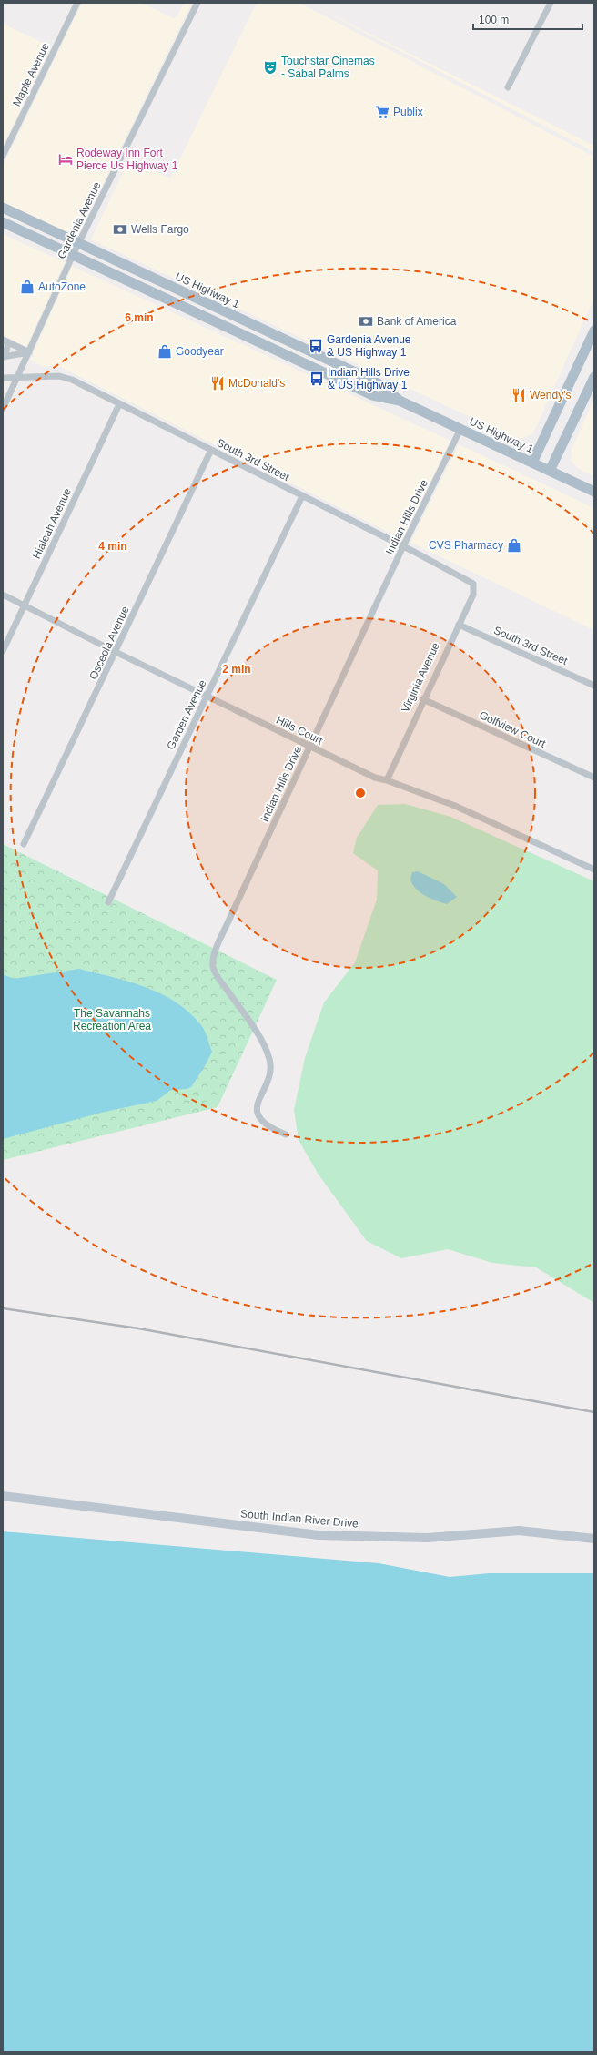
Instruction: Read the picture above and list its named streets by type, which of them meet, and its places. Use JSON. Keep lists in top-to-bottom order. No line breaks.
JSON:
{"streets":{"main road":["US Highway 1","South Indian River Drive"],"street":["Maple Avenue","Gardenia Avenue","South 3rd Street","Indian Hills Drive","Hialeah Avenue","Osceola Avenue","Virginia Avenue","Garden Avenue","Golfview Court","Hills Court"]},"crossings":[["Gardenia Avenue","US Highway 1"],["Gardenia Avenue","South 3rd Street"],["US Highway 1","Indian Hills Drive"],["South 3rd Street","Indian Hills Drive"],["South 3rd Street","Hialeah Avenue"],["South 3rd Street","Osceola Avenue"],["South 3rd Street","Virginia Avenue"],["South 3rd Street","Garden Avenue"],["Indian Hills Drive","Hills Court"],["Hialeah Avenue","Hills Court"],["Osceola Avenue","Hills Court"],["Virginia Avenue","Golfview Court"],["Virginia Avenue","Hills Court"],["Garden Avenue","Hills Court"]],"parks":["The Savannahs Recreation Area"],"places":{"theatre":["Touchstar Cinemas - Sabal Palms"],"supermarket":["Publix"],"hotel":["Rodeway Inn Fort Pierce Us Highway 1"],"bank":["Wells Fargo","Bank of America"],"shop":["AutoZone","Goodyear","CVS Pharmacy"],"bus stop":["Gardenia Avenue & US Highway 1","Indian Hills Drive & US Highway 1"],"restaurant":["McDonald's","Wendy's"]},"scale_bar":"100 m","rings":["6 min","4 min","2 min"]}
